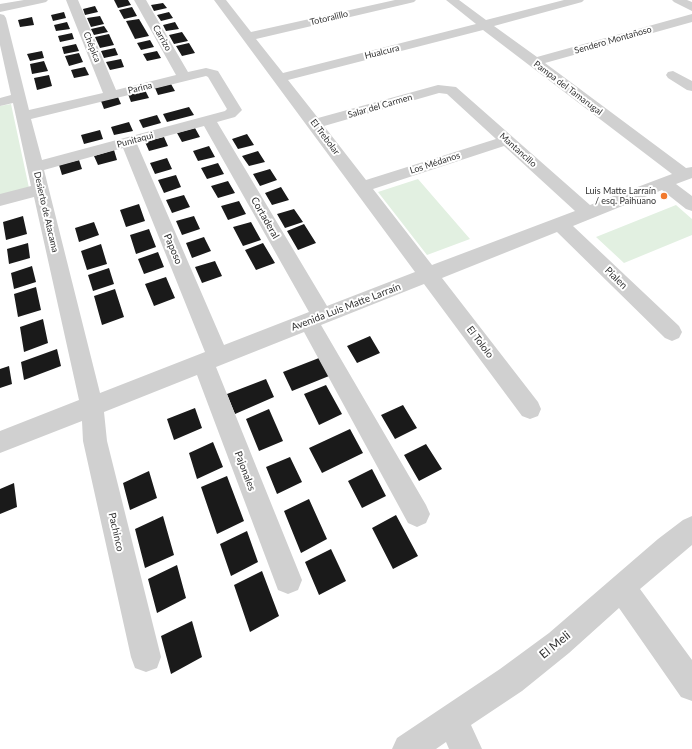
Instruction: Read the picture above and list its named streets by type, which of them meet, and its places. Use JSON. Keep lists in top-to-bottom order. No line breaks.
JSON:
{"streets":{"street":["Totoralillo","Carrizo","Sendero Montañoso","Chépica","Hualcura","Parina","Pampa del Tamarugal","Salar del Carmen","El Trebolar","Punitaqui","Mantancillo","Los Médanos","Desierto de Atacama","Cortaderal","Paposo","Pialen","Avenida Luis Matte Larraín","El Tololo","Pajonales","Pachinco","El Meli"]},"crossings":[["Totoralillo","El Trebolar"],["Carrizo","Parina"],["Sendero Montañoso","Pampa del Tamarugal"],["Chépica","Parina"],["Hualcura","Pampa del Tamarugal"],["Hualcura","El Trebolar"],["Parina","Punitaqui"],["Parina","Desierto de Atacama"],["Pampa del Tamarugal","Avenida Luis Matte Larraín"],["Salar del Carmen","El Trebolar"],["Salar del Carmen","Mantancillo"],["El Trebolar","Los Médanos"],["El Trebolar","Avenida Luis Matte Larraín"],["El Trebolar","El Tololo"],["Punitaqui","Desierto de Atacama"],["Punitaqui","Cortaderal"],["Punitaqui","Paposo"],["Mantancillo","Los Médanos"],["Mantancillo","Avenida Luis Matte Larraín"],["Desierto de Atacama","Avenida Luis Matte Larraín"],["Desierto de Atacama","Pachinco"],["Cortaderal","Avenida Luis Matte Larraín"],["Paposo","Avenida Luis Matte Larraín"],["Paposo","Pajonales"],["Pialen","Avenida Luis Matte Larraín"],["Avenida Luis Matte Larraín","El Tololo"],["Avenida Luis Matte Larraín","Pajonales"],["Avenida Luis Matte Larraín","Pachinco"]],"places":["Luis Matte Larraín / esq. Paihuano"]}
